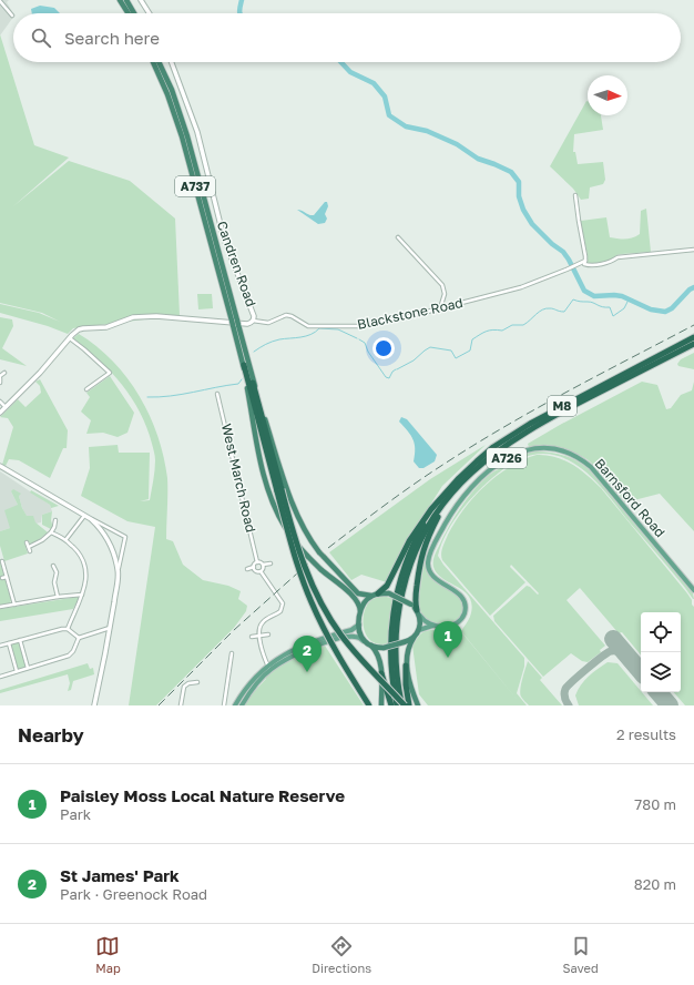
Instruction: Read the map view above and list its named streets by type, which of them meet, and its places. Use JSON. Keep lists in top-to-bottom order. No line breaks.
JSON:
{"streets":{"highway":["A737","M8","A726"],"main road":["Barnsford Road"],"street":["Candren Road","Blackstone Road","West March Road"]},"crossings":[["A737","M8"],["A737","A726"],["A737","Barnsford Road"],["Candren Road","Blackstone Road"],["M8","A726"],["M8","Barnsford Road"],["A726","Barnsford Road"]],"north":"right","page":{"search":"Search here","pins":["1","2"],"heading":["Nearby","2 results"],"list":[{"mark":"1","name":"Paisley Moss Local Nature Reserve","note":"Park","value":"780 m"},{"mark":"2","name":"St James' Park","note":"Park · Greenock Road","value":"820 m"}],"nav":["Map","Directions","Saved"]}}
